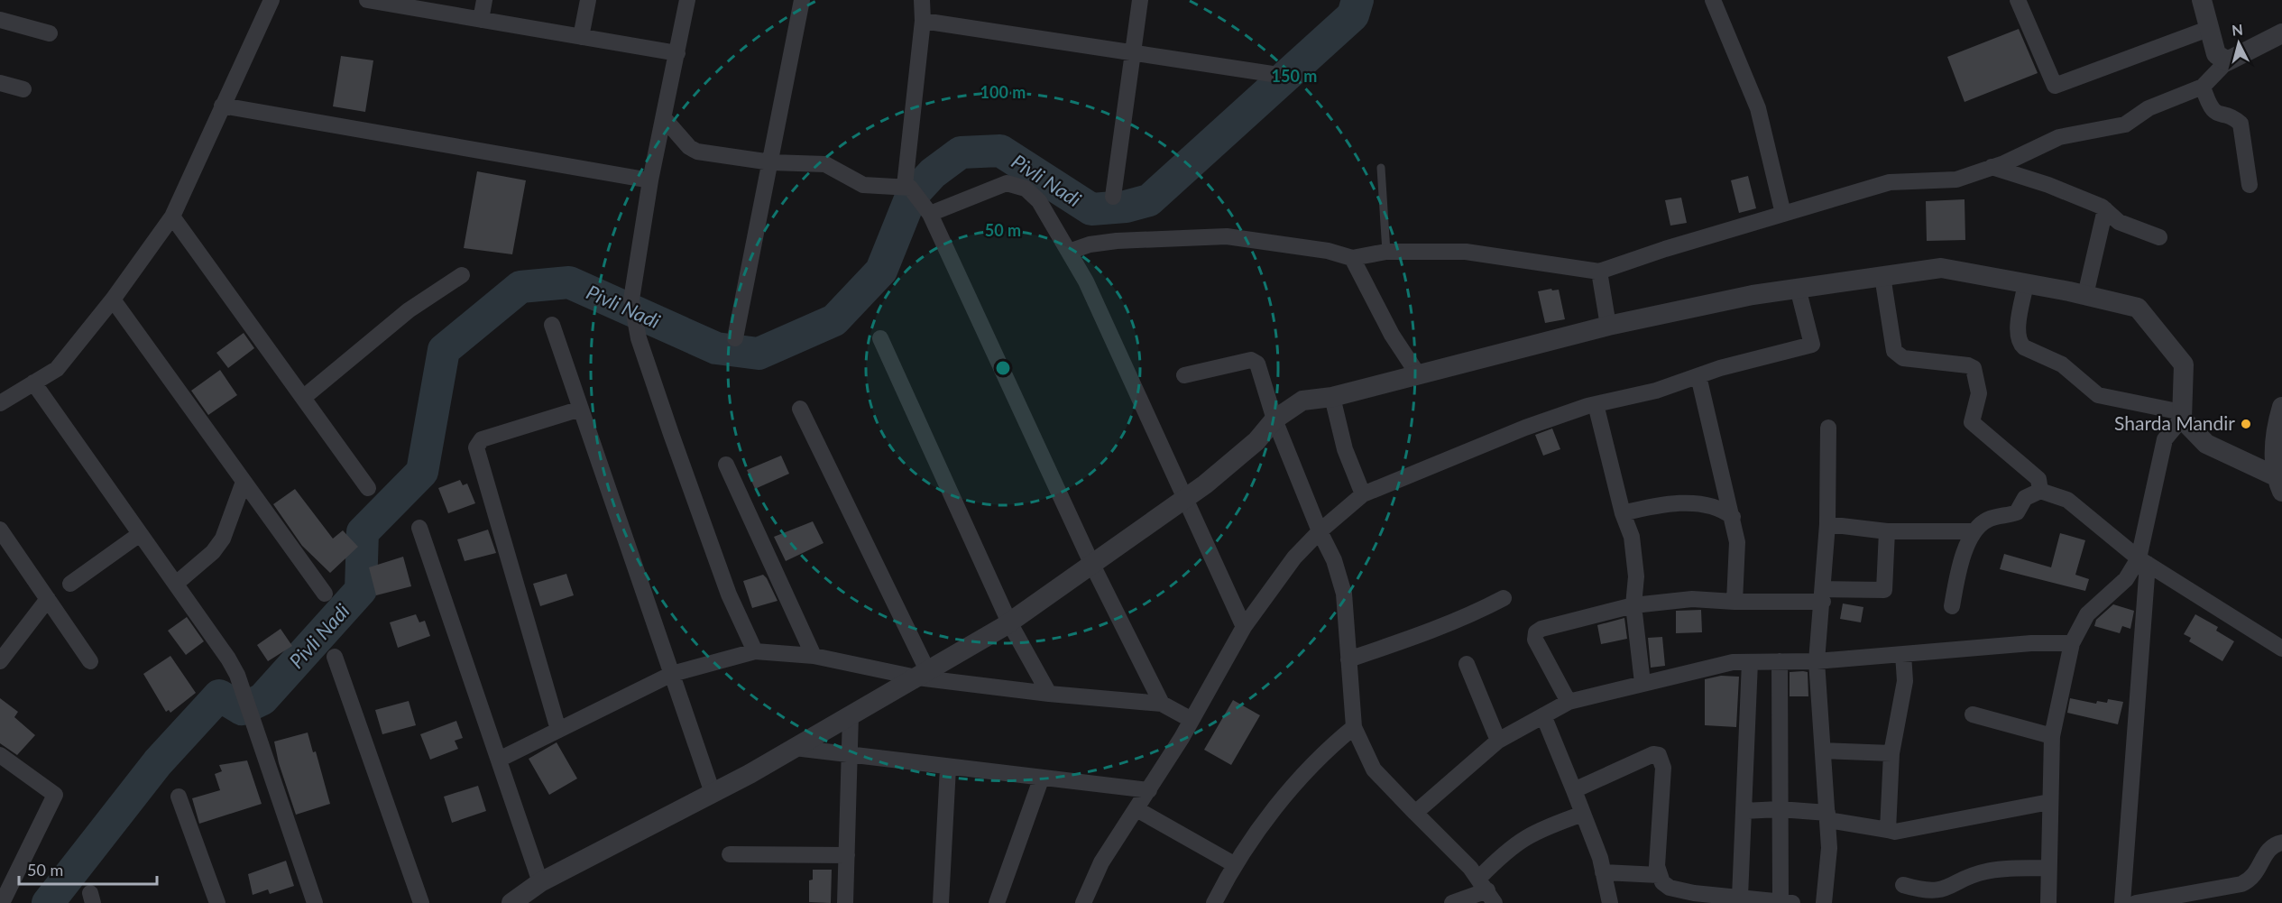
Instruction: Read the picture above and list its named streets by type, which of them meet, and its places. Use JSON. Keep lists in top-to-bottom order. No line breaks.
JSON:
{"water":["Pivli Nadi"],"places":["Sharda Mandir"],"scale_bar":"50 m","north":"top","rings":["150 m","100 m","50 m"]}
